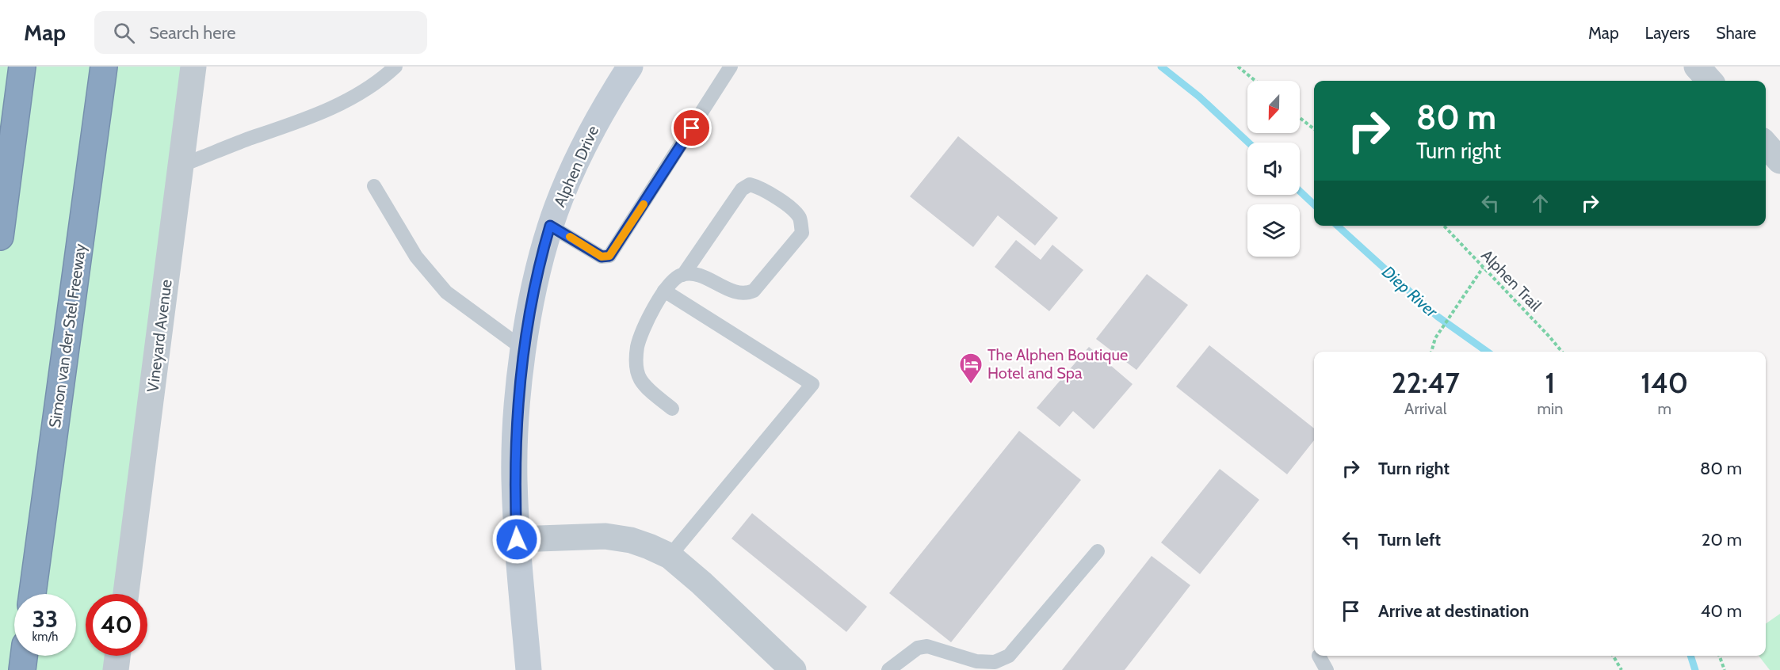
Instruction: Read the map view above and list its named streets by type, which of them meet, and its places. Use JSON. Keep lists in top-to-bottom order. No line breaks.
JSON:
{"streets":{"highway":["Simon van der Stel Freeway"],"street":["Alphen Drive","Vineyard Avenue"],"path":["Alphen Trail"]},"water":["Diep River"],"places":{"hotel":["The Alphen Boutique Hotel and Spa"]},"north":"bottom","page":{"header":"Map","search":"Search here","nav":["Map","Layers","Share"],"turn":["80 m","Turn right"],"eta":["22:47","Arrival","1","min","140","m"],"list":[{"name":"Turn right","value":"80 m"},{"name":"Turn left","value":"20 m"},{"name":"Arrive at destination","value":"40 m"}],"speed":"33 km/h","limit":"40"}}
